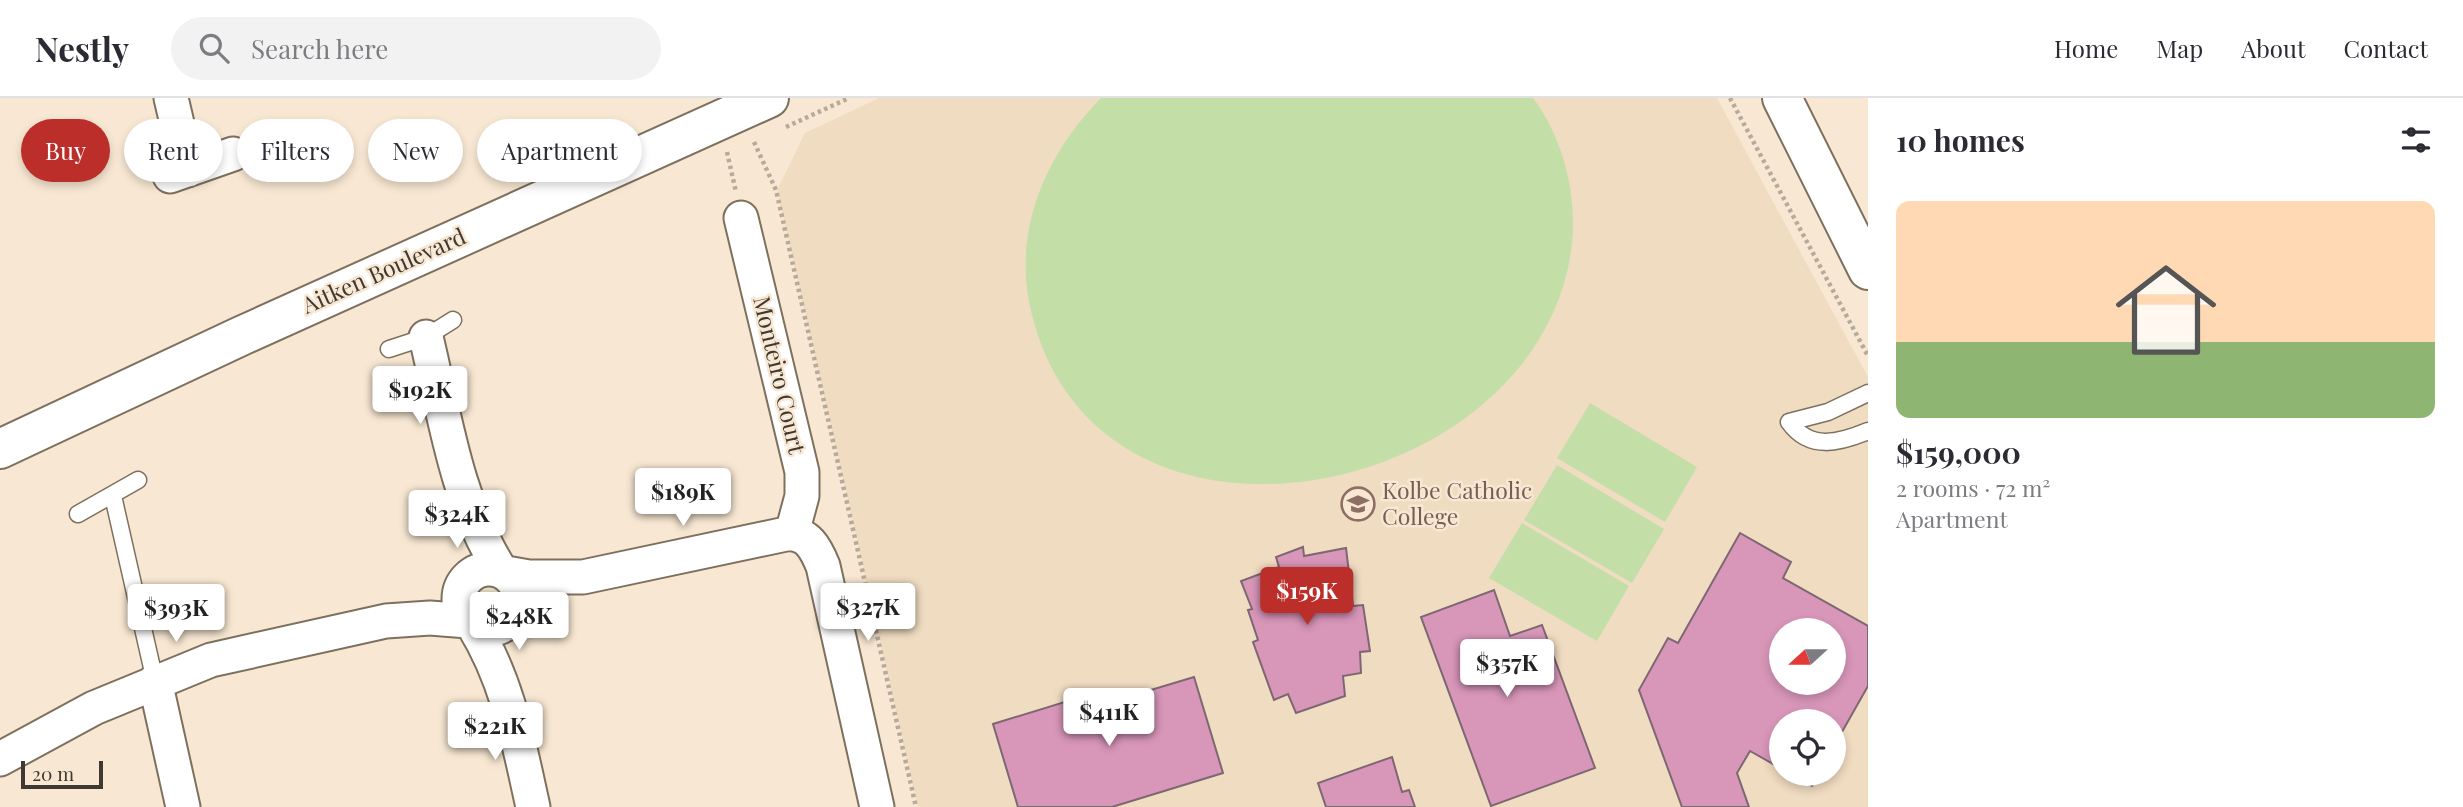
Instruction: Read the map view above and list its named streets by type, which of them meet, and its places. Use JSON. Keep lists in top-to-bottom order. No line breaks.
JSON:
{"streets":{"main road":["Aitken Boulevard"],"street":["Monteiro Court"]},"places":{"school or university":["Kolbe Catholic College"]},"scale_bar":"20 m","north":"left","page":{"header":"Nestly","search":"Search here","nav":["Home","Map","About","Contact"],"heading":"10 homes","chip":["Buy","Rent","Filters","New","Apartment"],"list":[{"name":"$159,000","note":"2 rooms · 72 m² · Apartment"}],"price":["$192K","$189K","$324K","$159K","$327K","$393K","$248K","$357K","$411K","$221K"],"scale":"20 m"}}
